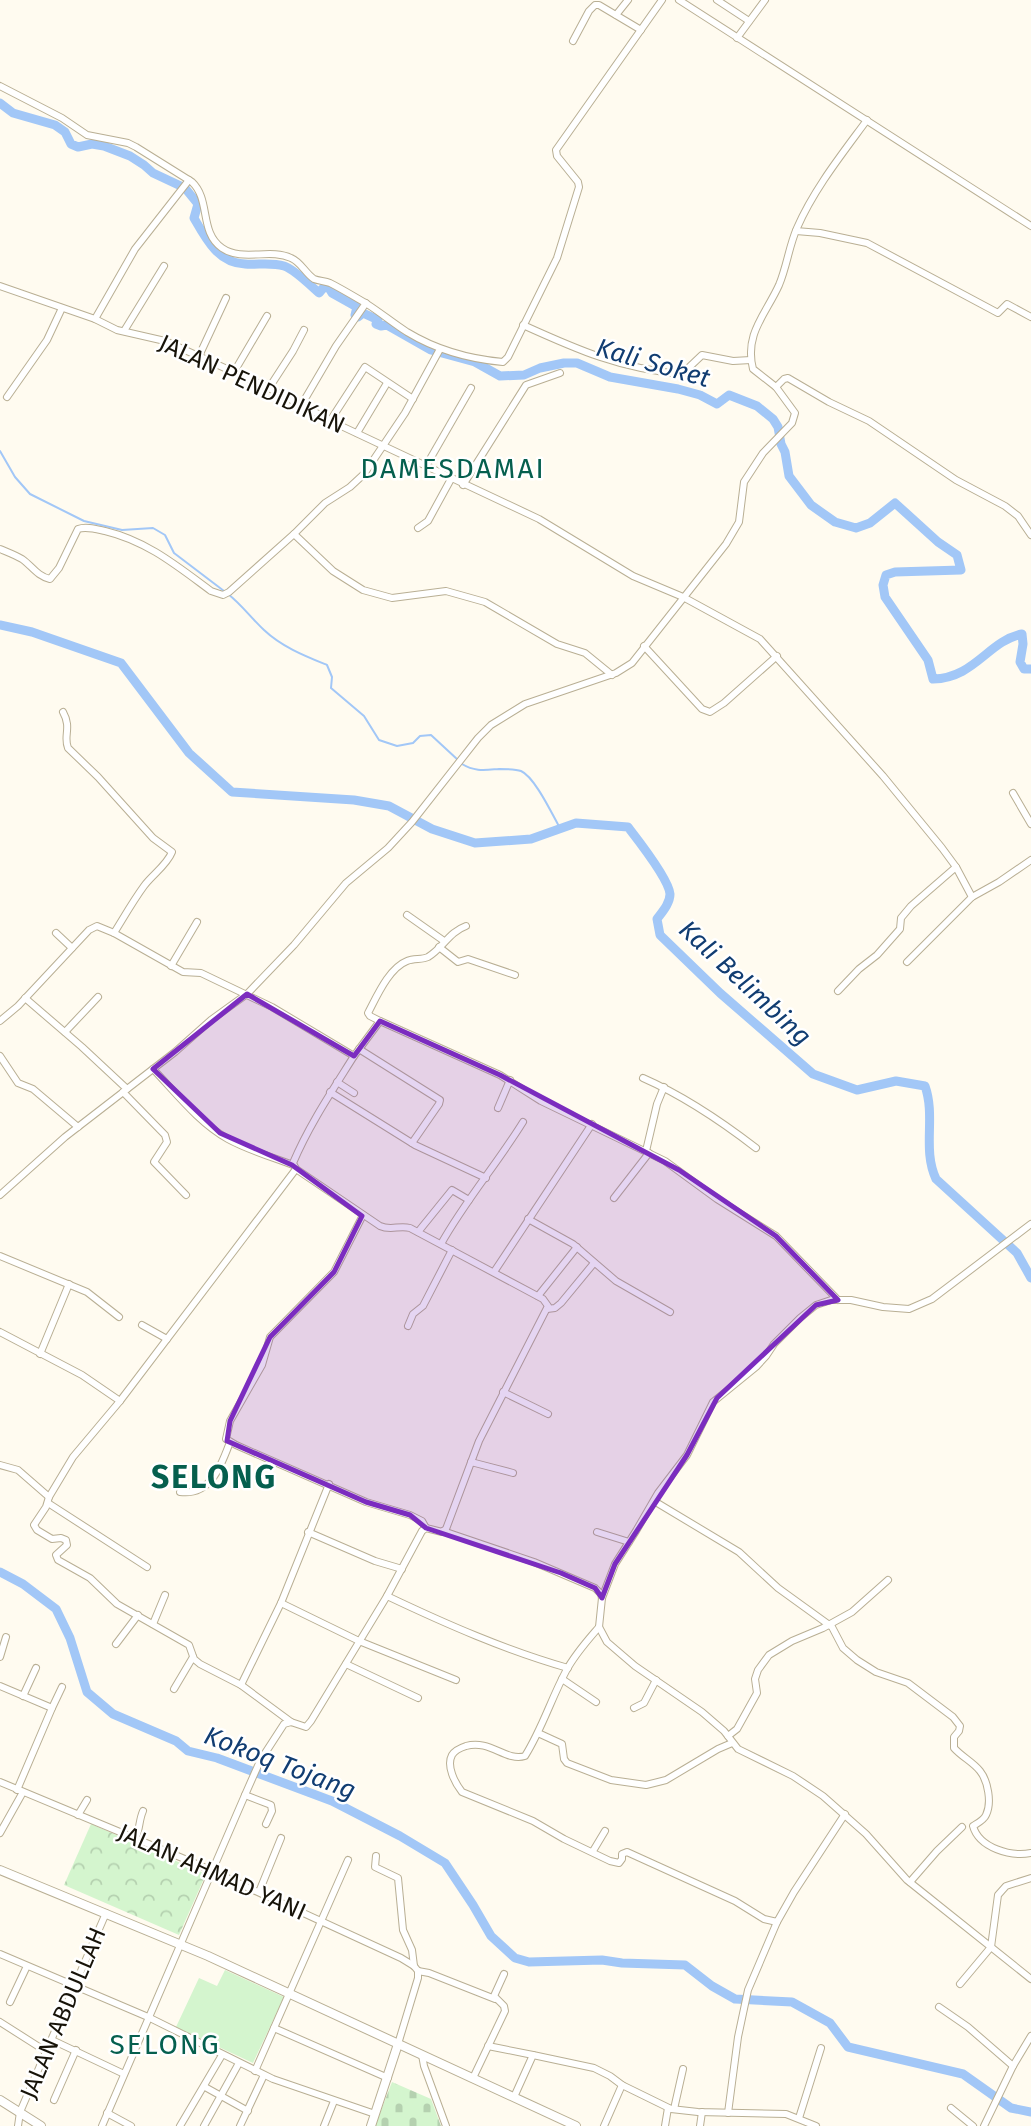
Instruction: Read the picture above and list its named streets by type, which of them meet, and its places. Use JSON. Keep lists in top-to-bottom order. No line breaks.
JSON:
{"streets":{"street":["JALAN PENDIDIKAN","JALAN AHMAD YANI","JALAN ABDULLAH"]},"districts":["DAMESDAMAI","SELONG","SELONG"],"water":["Kali Soket","Kali Belimbing","Kokoq Tojang"]}
